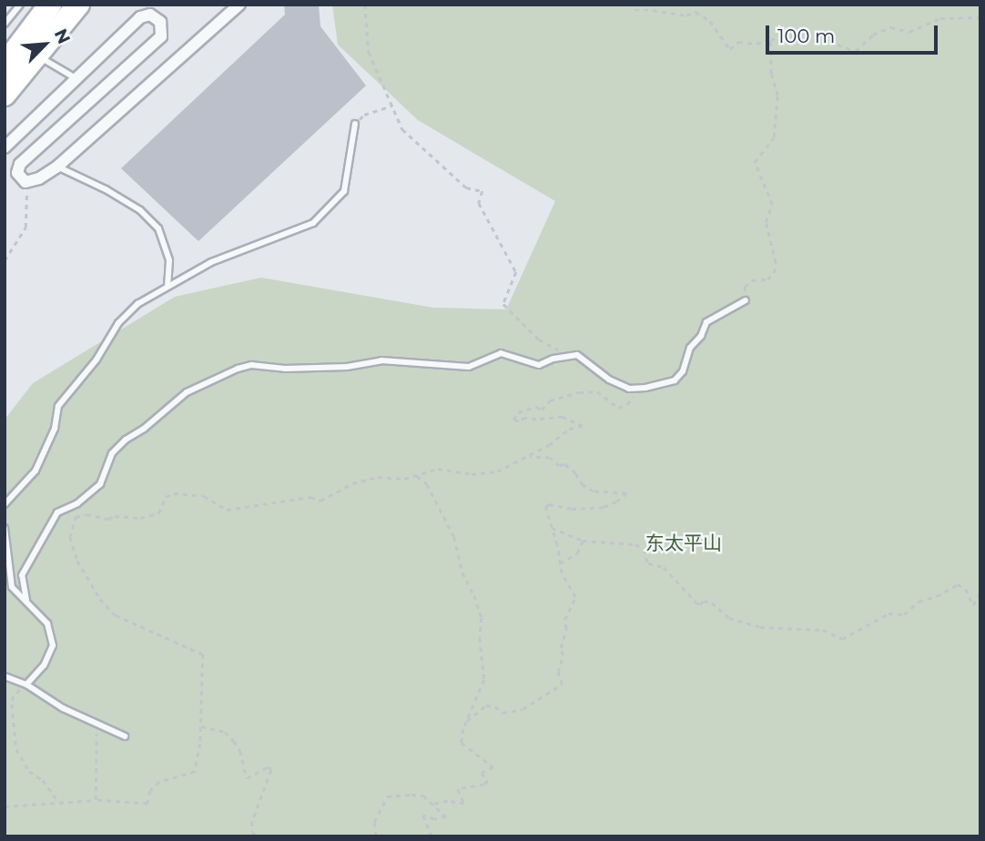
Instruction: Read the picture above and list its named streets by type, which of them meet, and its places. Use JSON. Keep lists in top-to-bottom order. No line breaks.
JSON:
{"parks":["东太平山"],"scale_bar":"100 m","north":"top right"}
